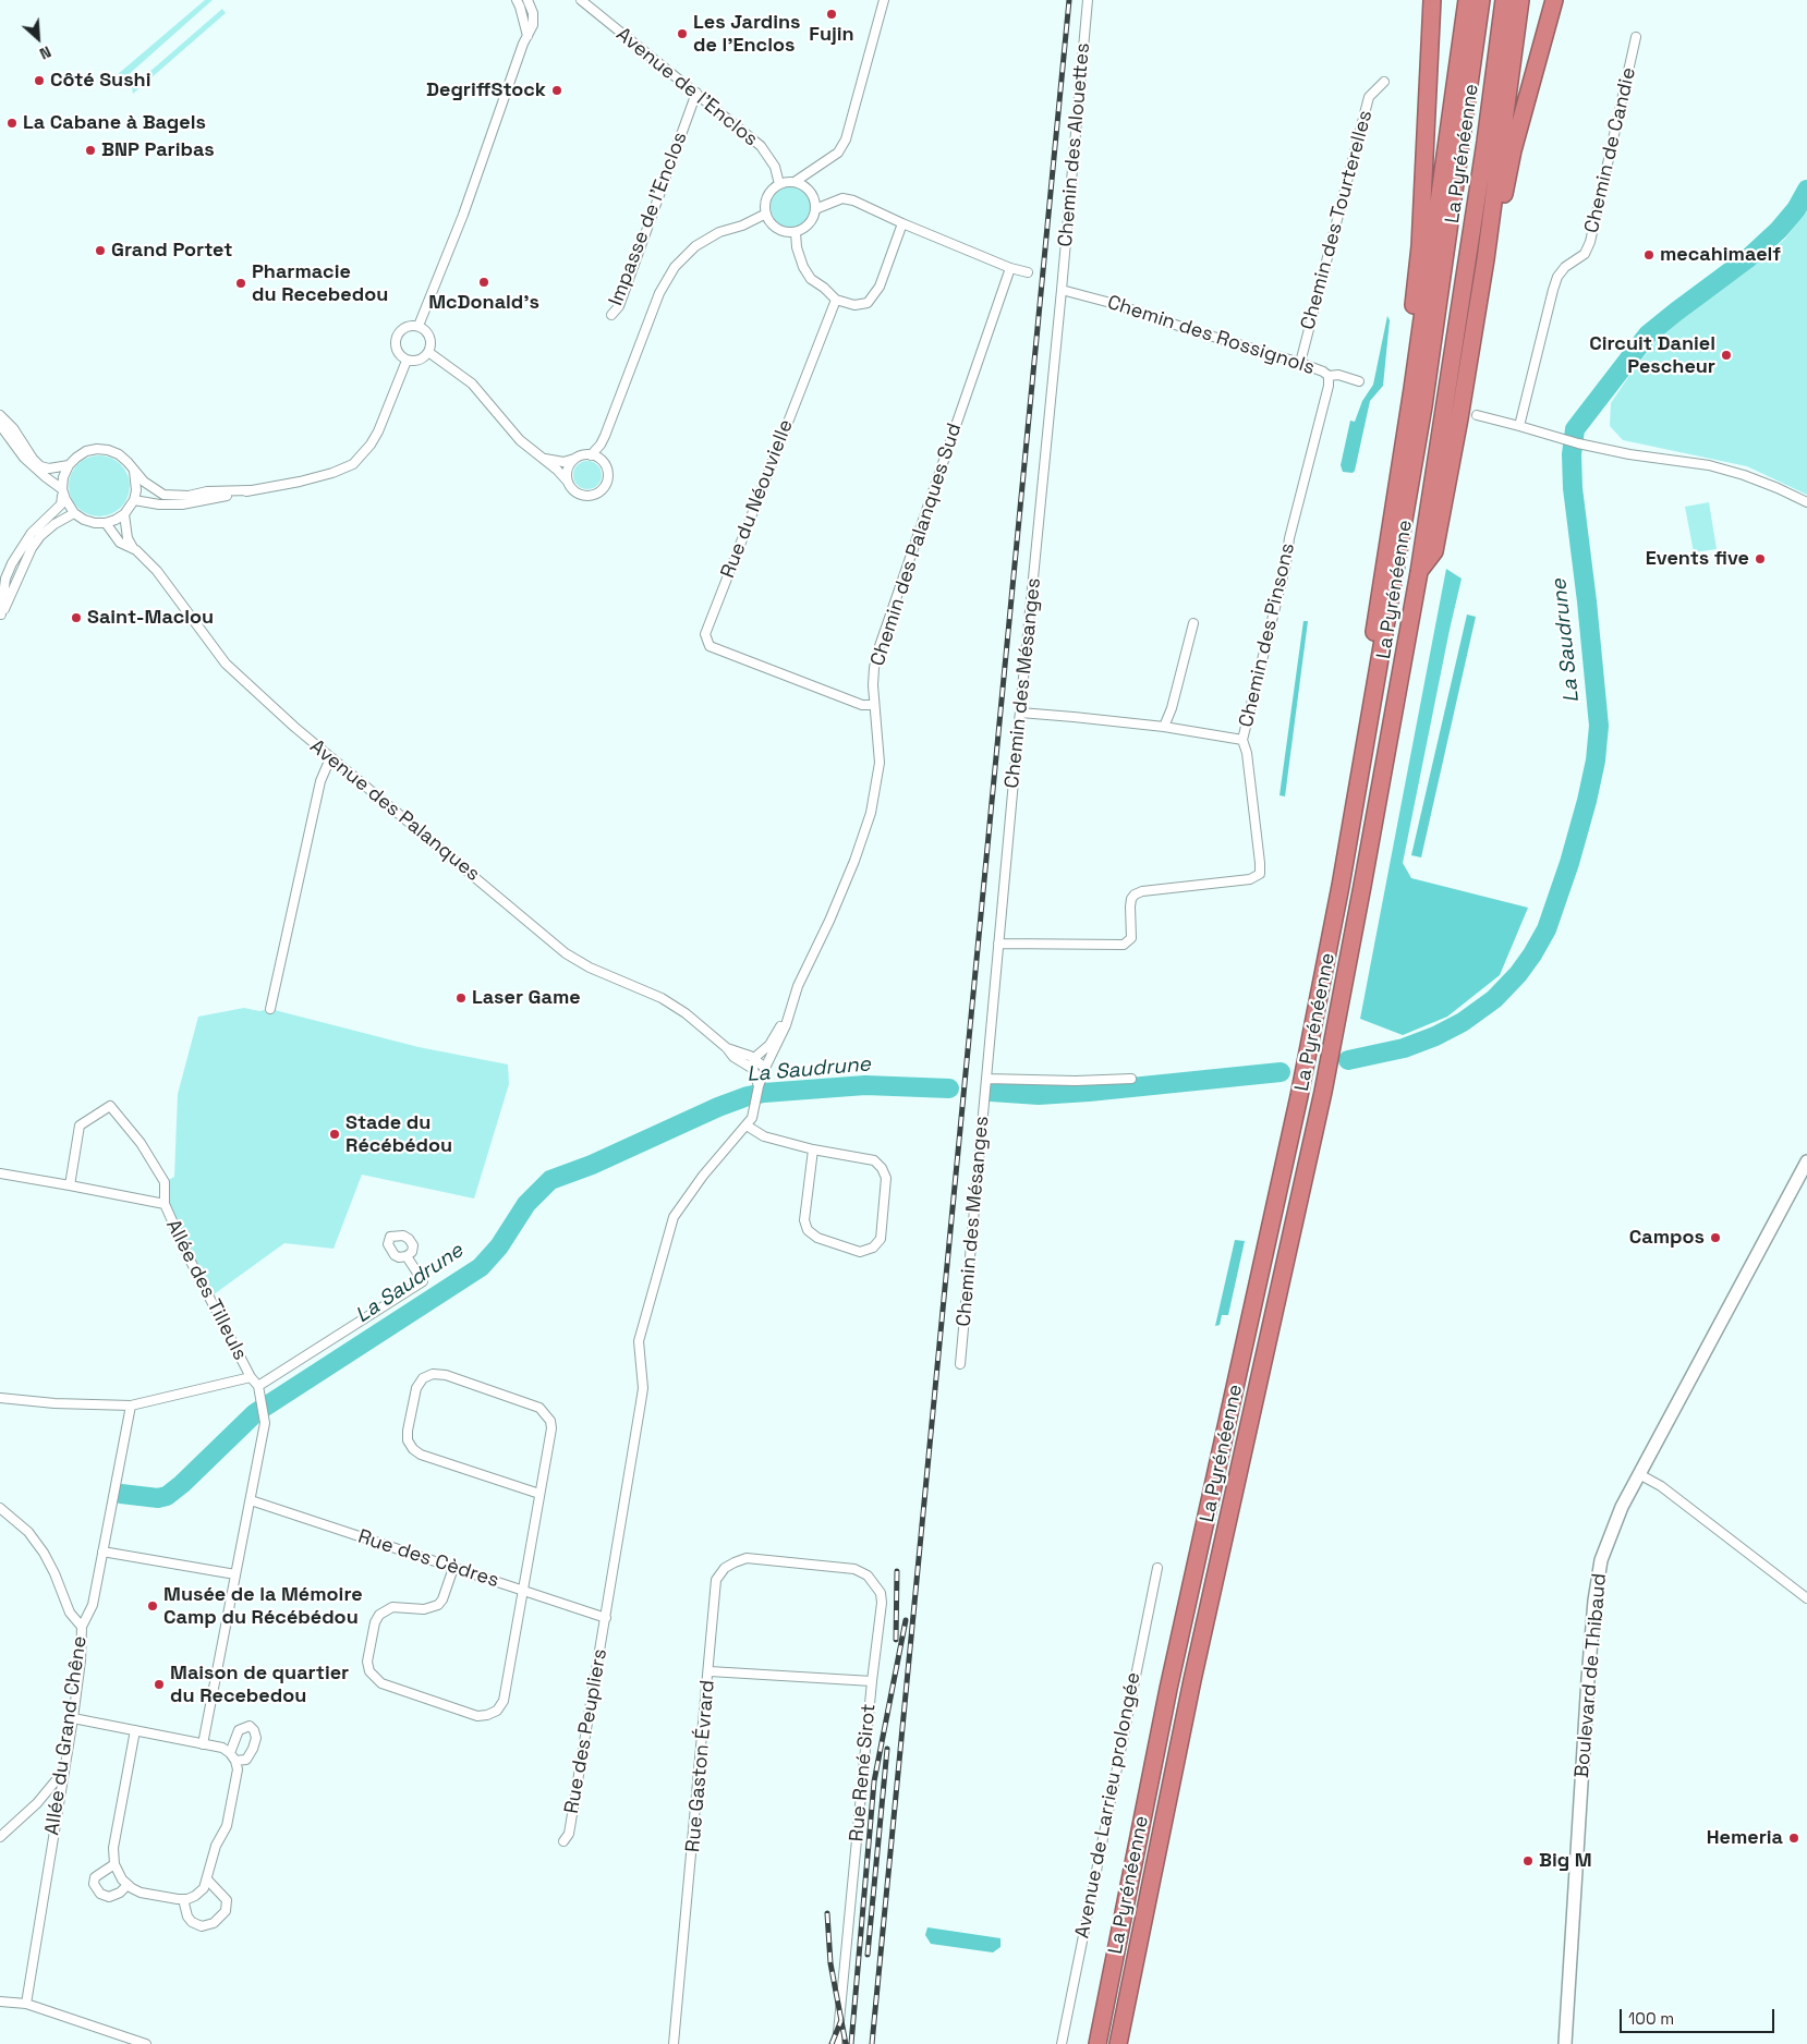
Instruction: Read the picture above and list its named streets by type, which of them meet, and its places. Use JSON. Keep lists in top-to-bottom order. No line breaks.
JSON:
{"streets":{"highway":["La Pyrénéenne"],"street":["Avenue de l'Enclos","Chemin des Alouettes","Chemin de Candie","Impasse de l'Enclos","Chemin des Tourterelles","Chemin des Rossignols","Rue du Néouvielle","Chemin des Palanques Sud","Chemin des Pinsons","Chemin des Mésanges","Avenue des Palanques","Allée des Tilleuls","Rue des Cèdres","Boulevard de Thibaud","Rue des Peupliers","Allée du Grand Chêne","Rue Gaston Évrard","Rue René Sirot","Avenue de Larrieu prolongée"]},"crossings":[["Avenue de l'Enclos","Impasse de l'Enclos"],["Chemin des Alouettes","Chemin des Rossignols"],["Chemin des Alouettes","Chemin des Mésanges"],["Chemin des Tourterelles","Chemin des Rossignols"],["Chemin des Rossignols","Chemin des Pinsons"],["Chemin des Rossignols","Chemin des Mésanges"],["Rue du Néouvielle","Chemin des Palanques Sud"],["Chemin des Palanques Sud","Avenue des Palanques"],["Chemin des Pinsons","Chemin des Mésanges"],["Rue des Cèdres","Rue des Peupliers"],["Rue Gaston Évrard","Rue René Sirot"]],"water":["La Saudrune"],"places":["Fujin","Les Jardins de l'Enclos","Côté Sushi","DegriffStock","La Cabane à Bagels","BNP Paribas","Grand Portet","mecahimaelf","McDonald's","Pharmacie du Recebedou","Circuit Daniel Pescheur","Events five","Saint-Maclou","Laser Game","Stade du Récébédou","Campos","Musée de la Mémoire Camp du Récébédou","Maison de quartier du Recebedou","Hemeria","Big M"],"scale_bar":"100 m","north":"bottom right"}
